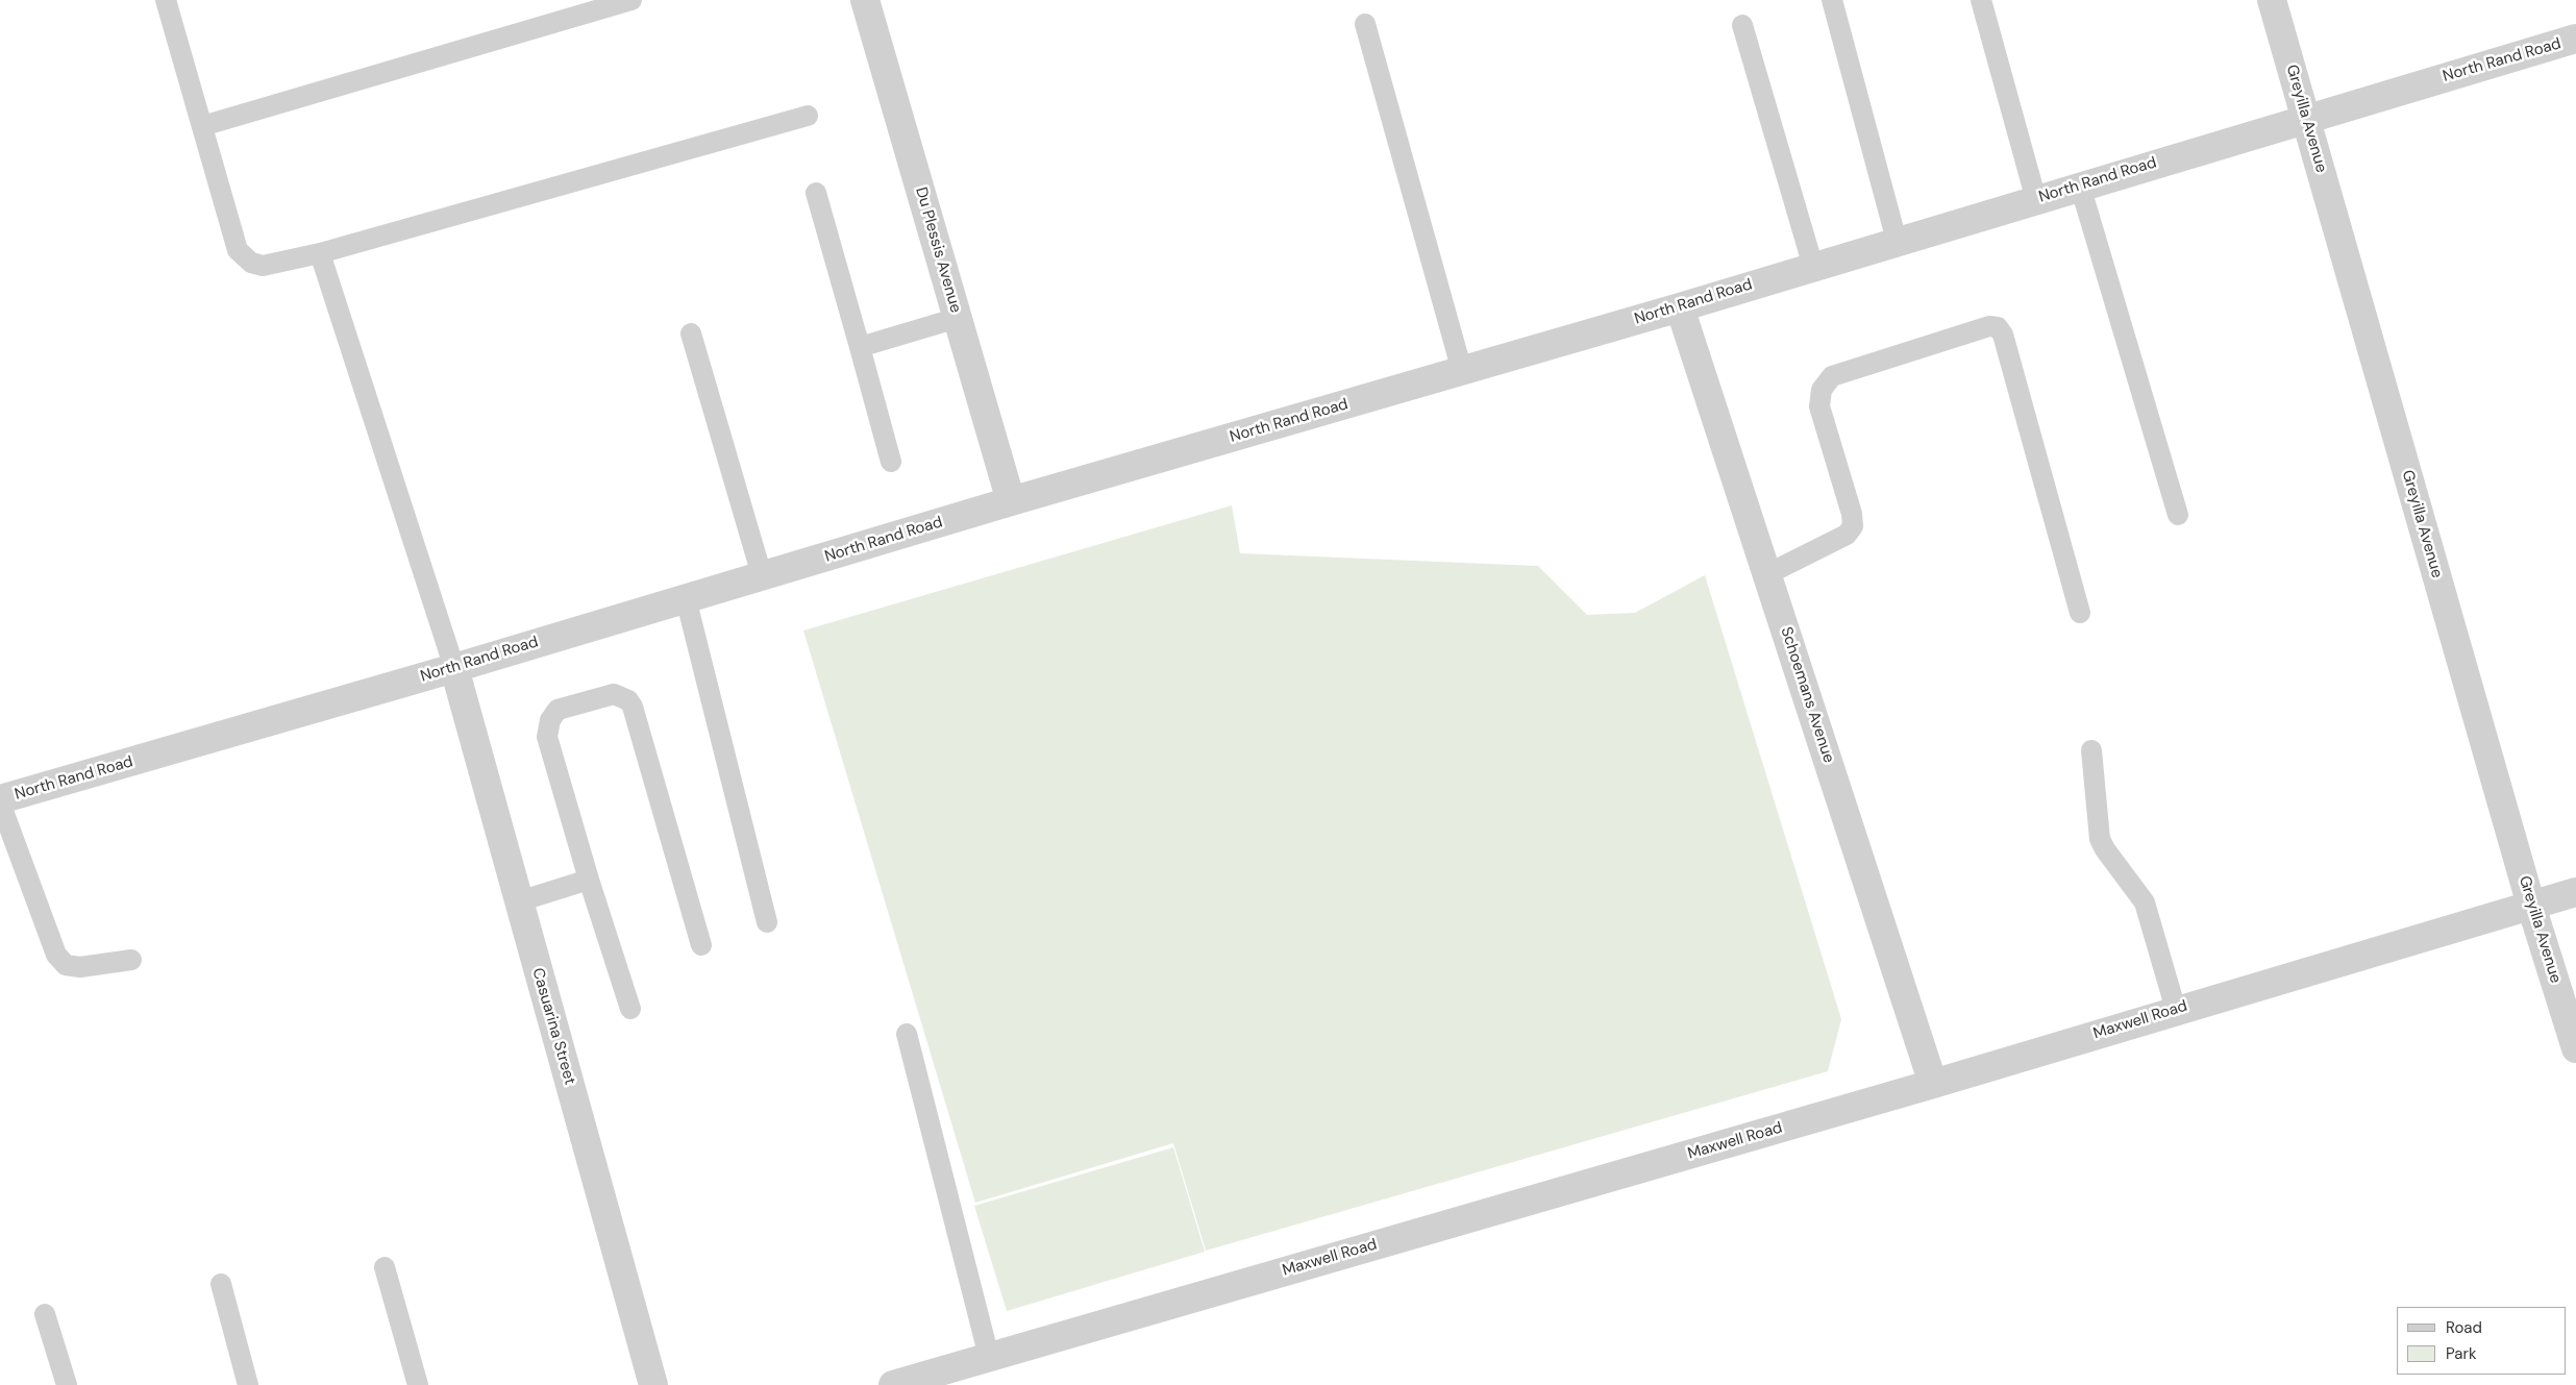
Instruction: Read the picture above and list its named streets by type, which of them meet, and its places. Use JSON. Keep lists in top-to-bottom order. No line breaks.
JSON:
{"streets":{"street":["North Rand Road","Greyilla Avenue","Du Plessis Avenue","Schoemans Avenue","Maxwell Road","Casuarina Street"]},"crossings":[["North Rand Road","Greyilla Avenue"],["North Rand Road","Du Plessis Avenue"],["North Rand Road","Schoemans Avenue"],["North Rand Road","Casuarina Street"],["Greyilla Avenue","Maxwell Road"],["Schoemans Avenue","Maxwell Road"]],"legend":["Road","Park"]}
